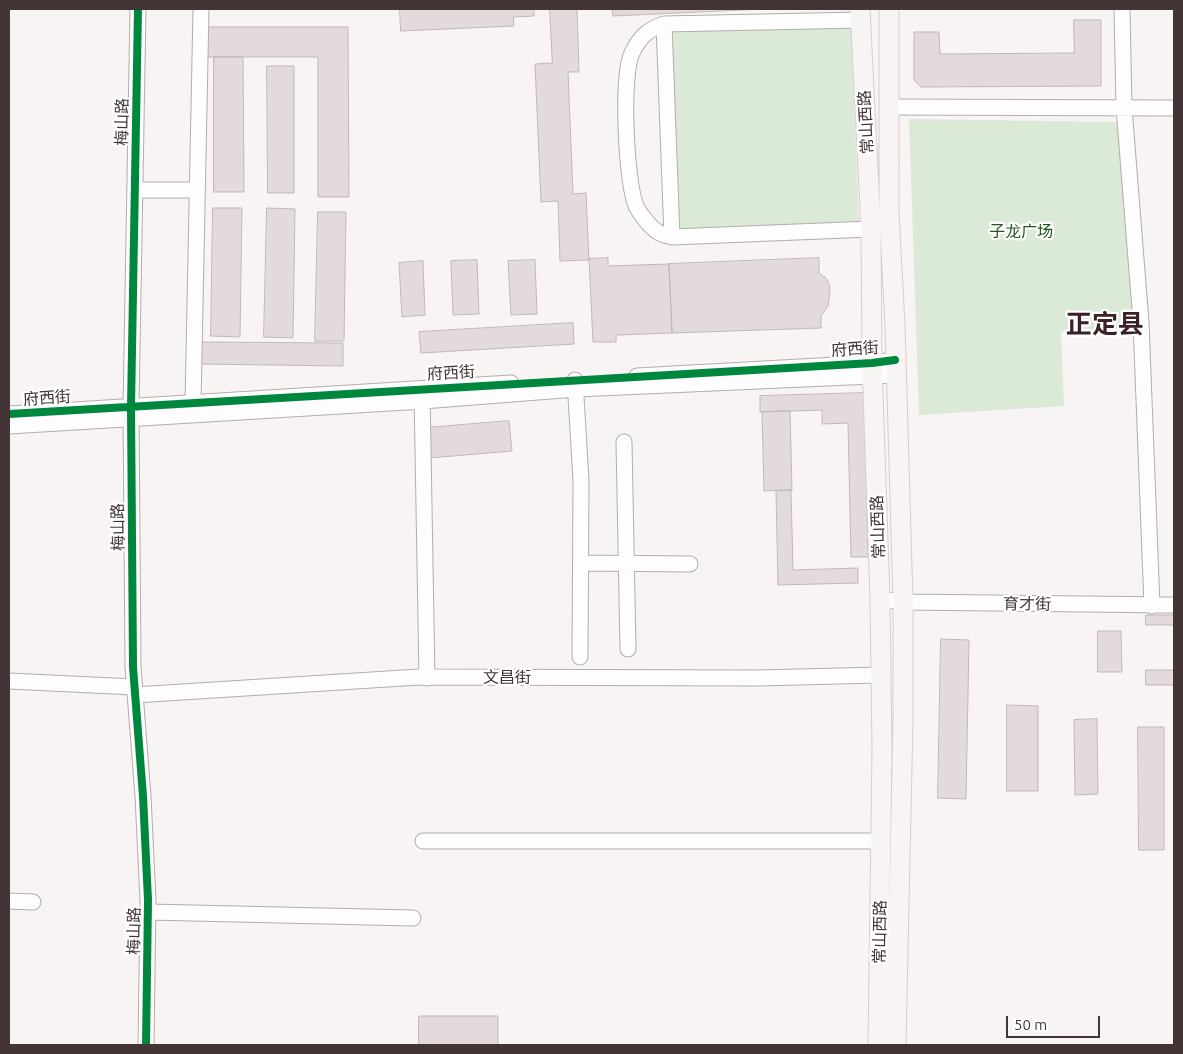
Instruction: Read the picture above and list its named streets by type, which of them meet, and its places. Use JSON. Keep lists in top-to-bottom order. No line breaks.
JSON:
{"streets":{"main road":["常山西路"],"street":["梅山路","府西街","育才街","文昌街"]},"crossings":[["梅山路","府西街"],["梅山路","文昌街"],["常山西路","府西街"],["常山西路","育才街"],["常山西路","文昌街"]],"districts":["正定县"],"parks":["子龙广场"],"scale_bar":"50 m"}
